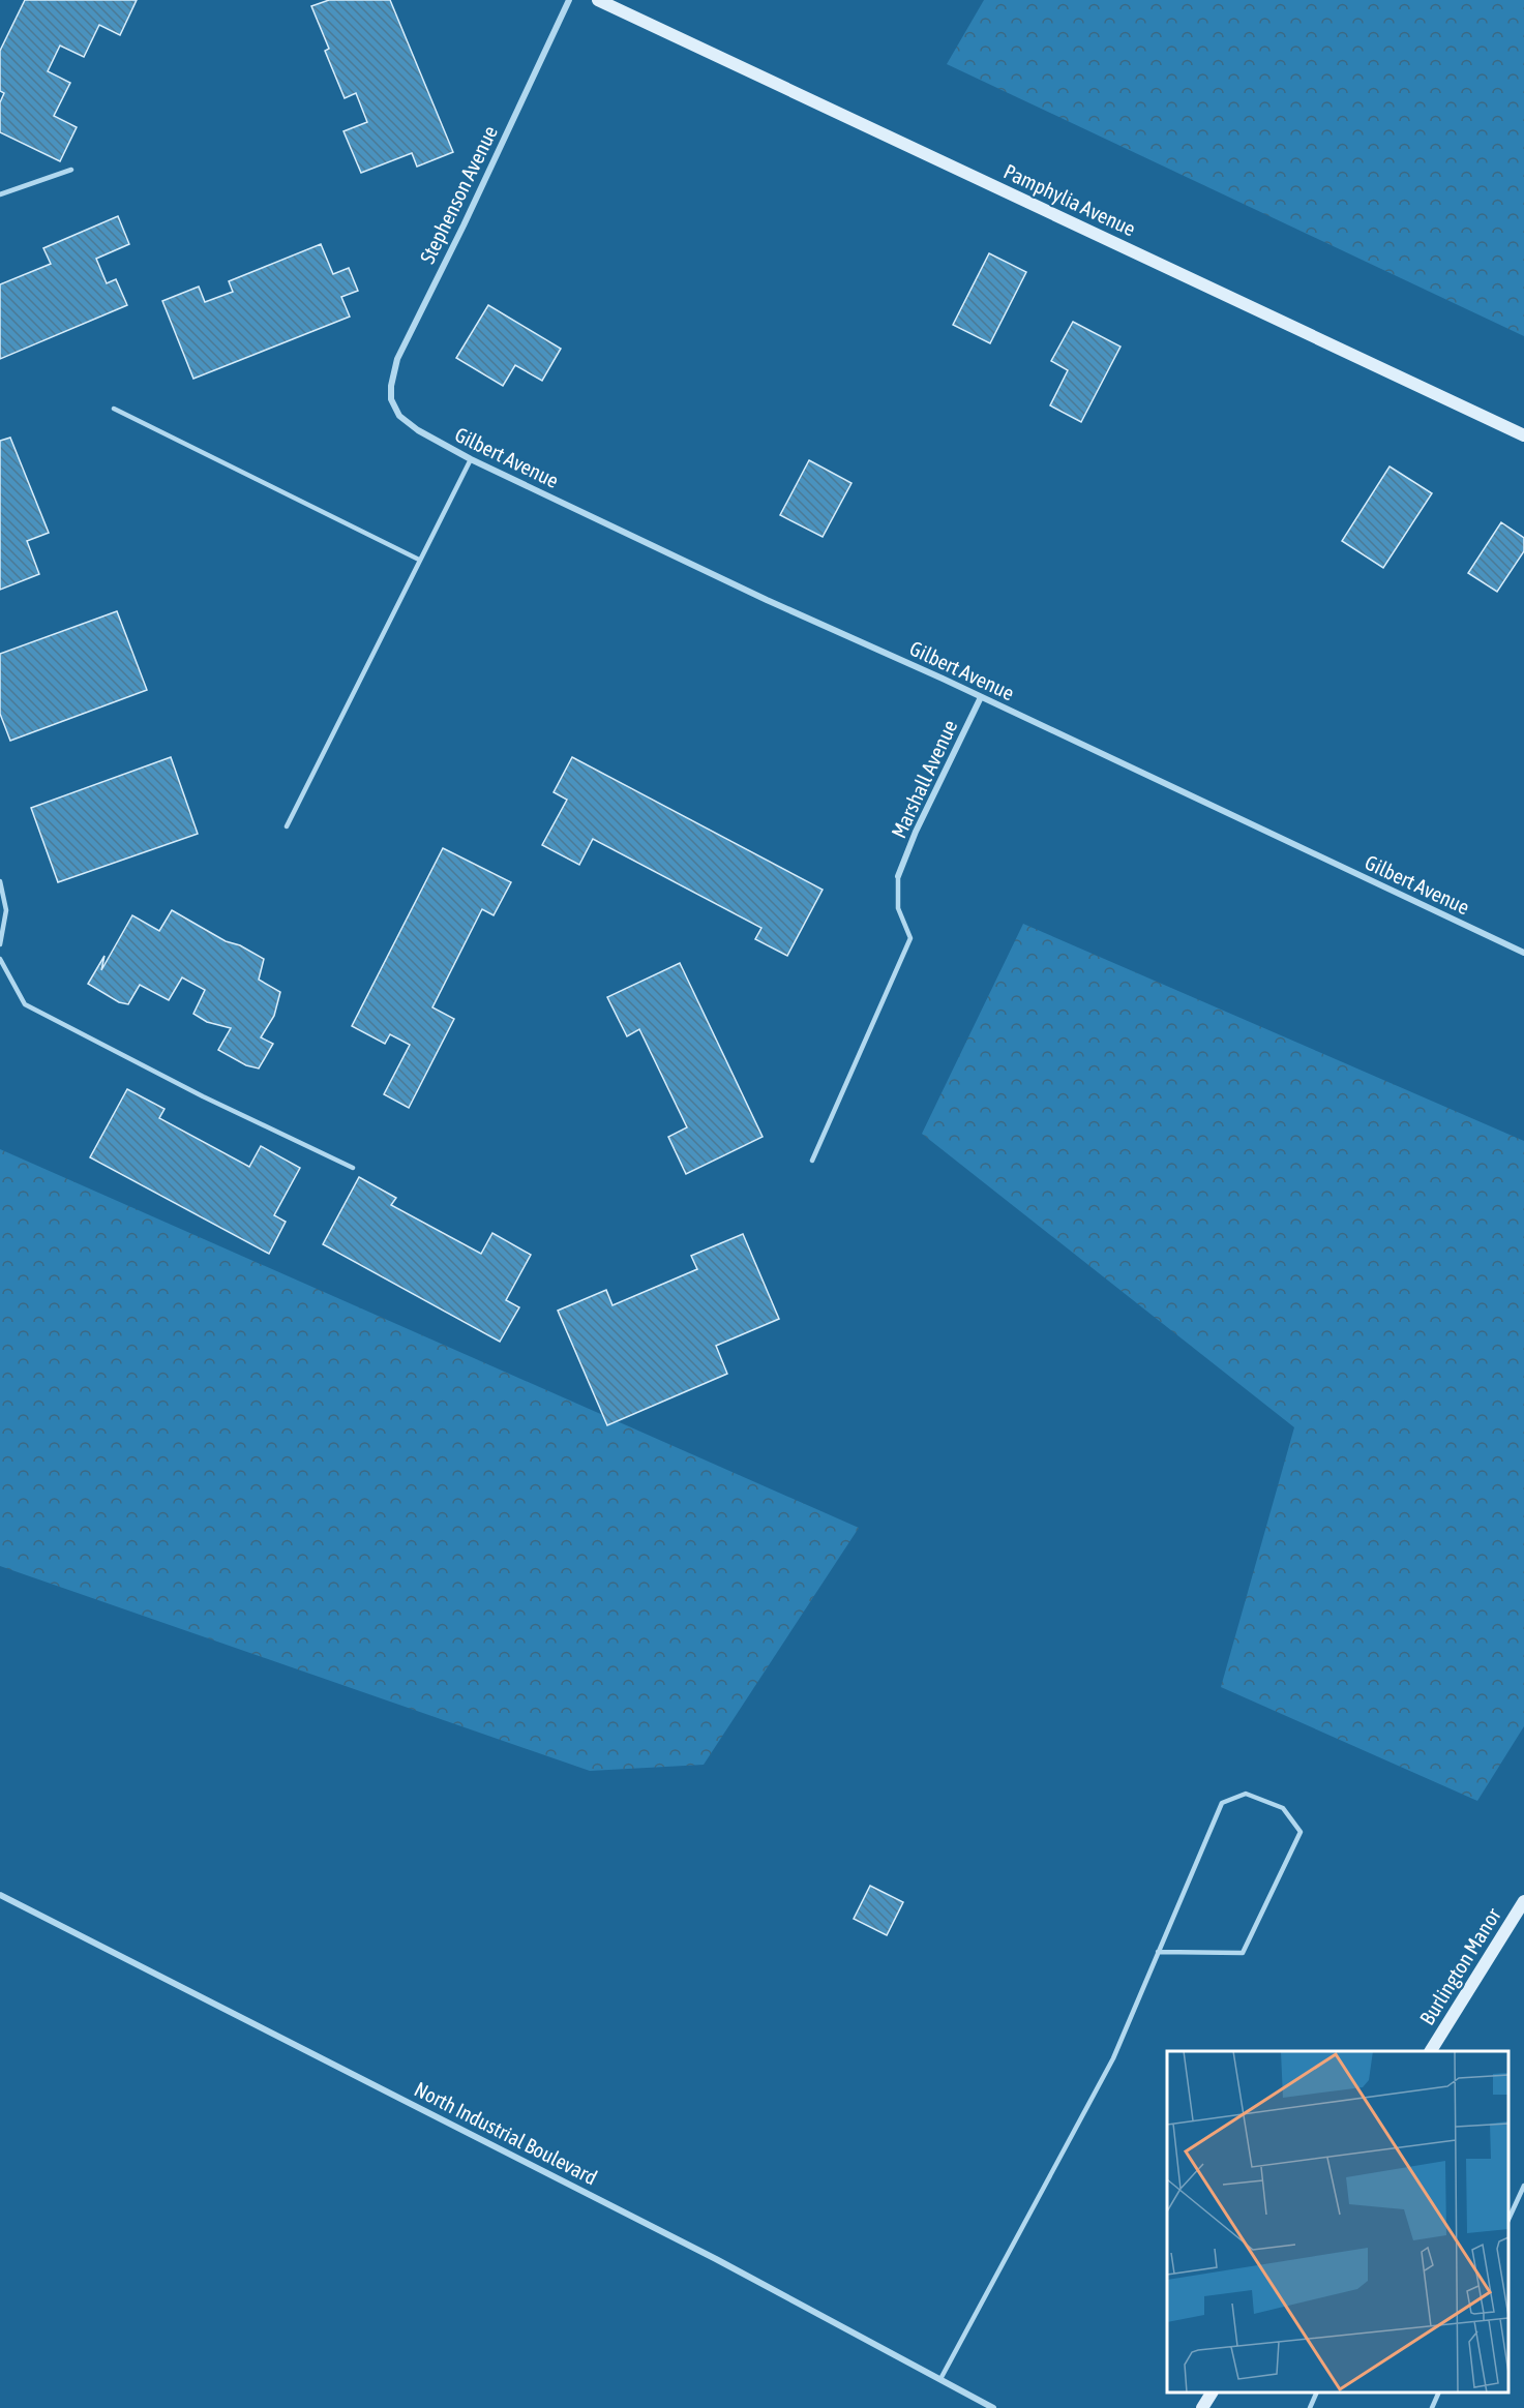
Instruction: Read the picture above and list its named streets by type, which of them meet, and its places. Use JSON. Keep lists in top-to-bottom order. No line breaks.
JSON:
{"streets":{"street":["Stephenson Avenue","Pamphylia Avenue","Gilbert Avenue","Marshall Avenue","Burlington Manor","North Industrial Boulevard"]},"crossings":[["Stephenson Avenue","Gilbert Avenue"],["Gilbert Avenue","Marshall Avenue"]]}
